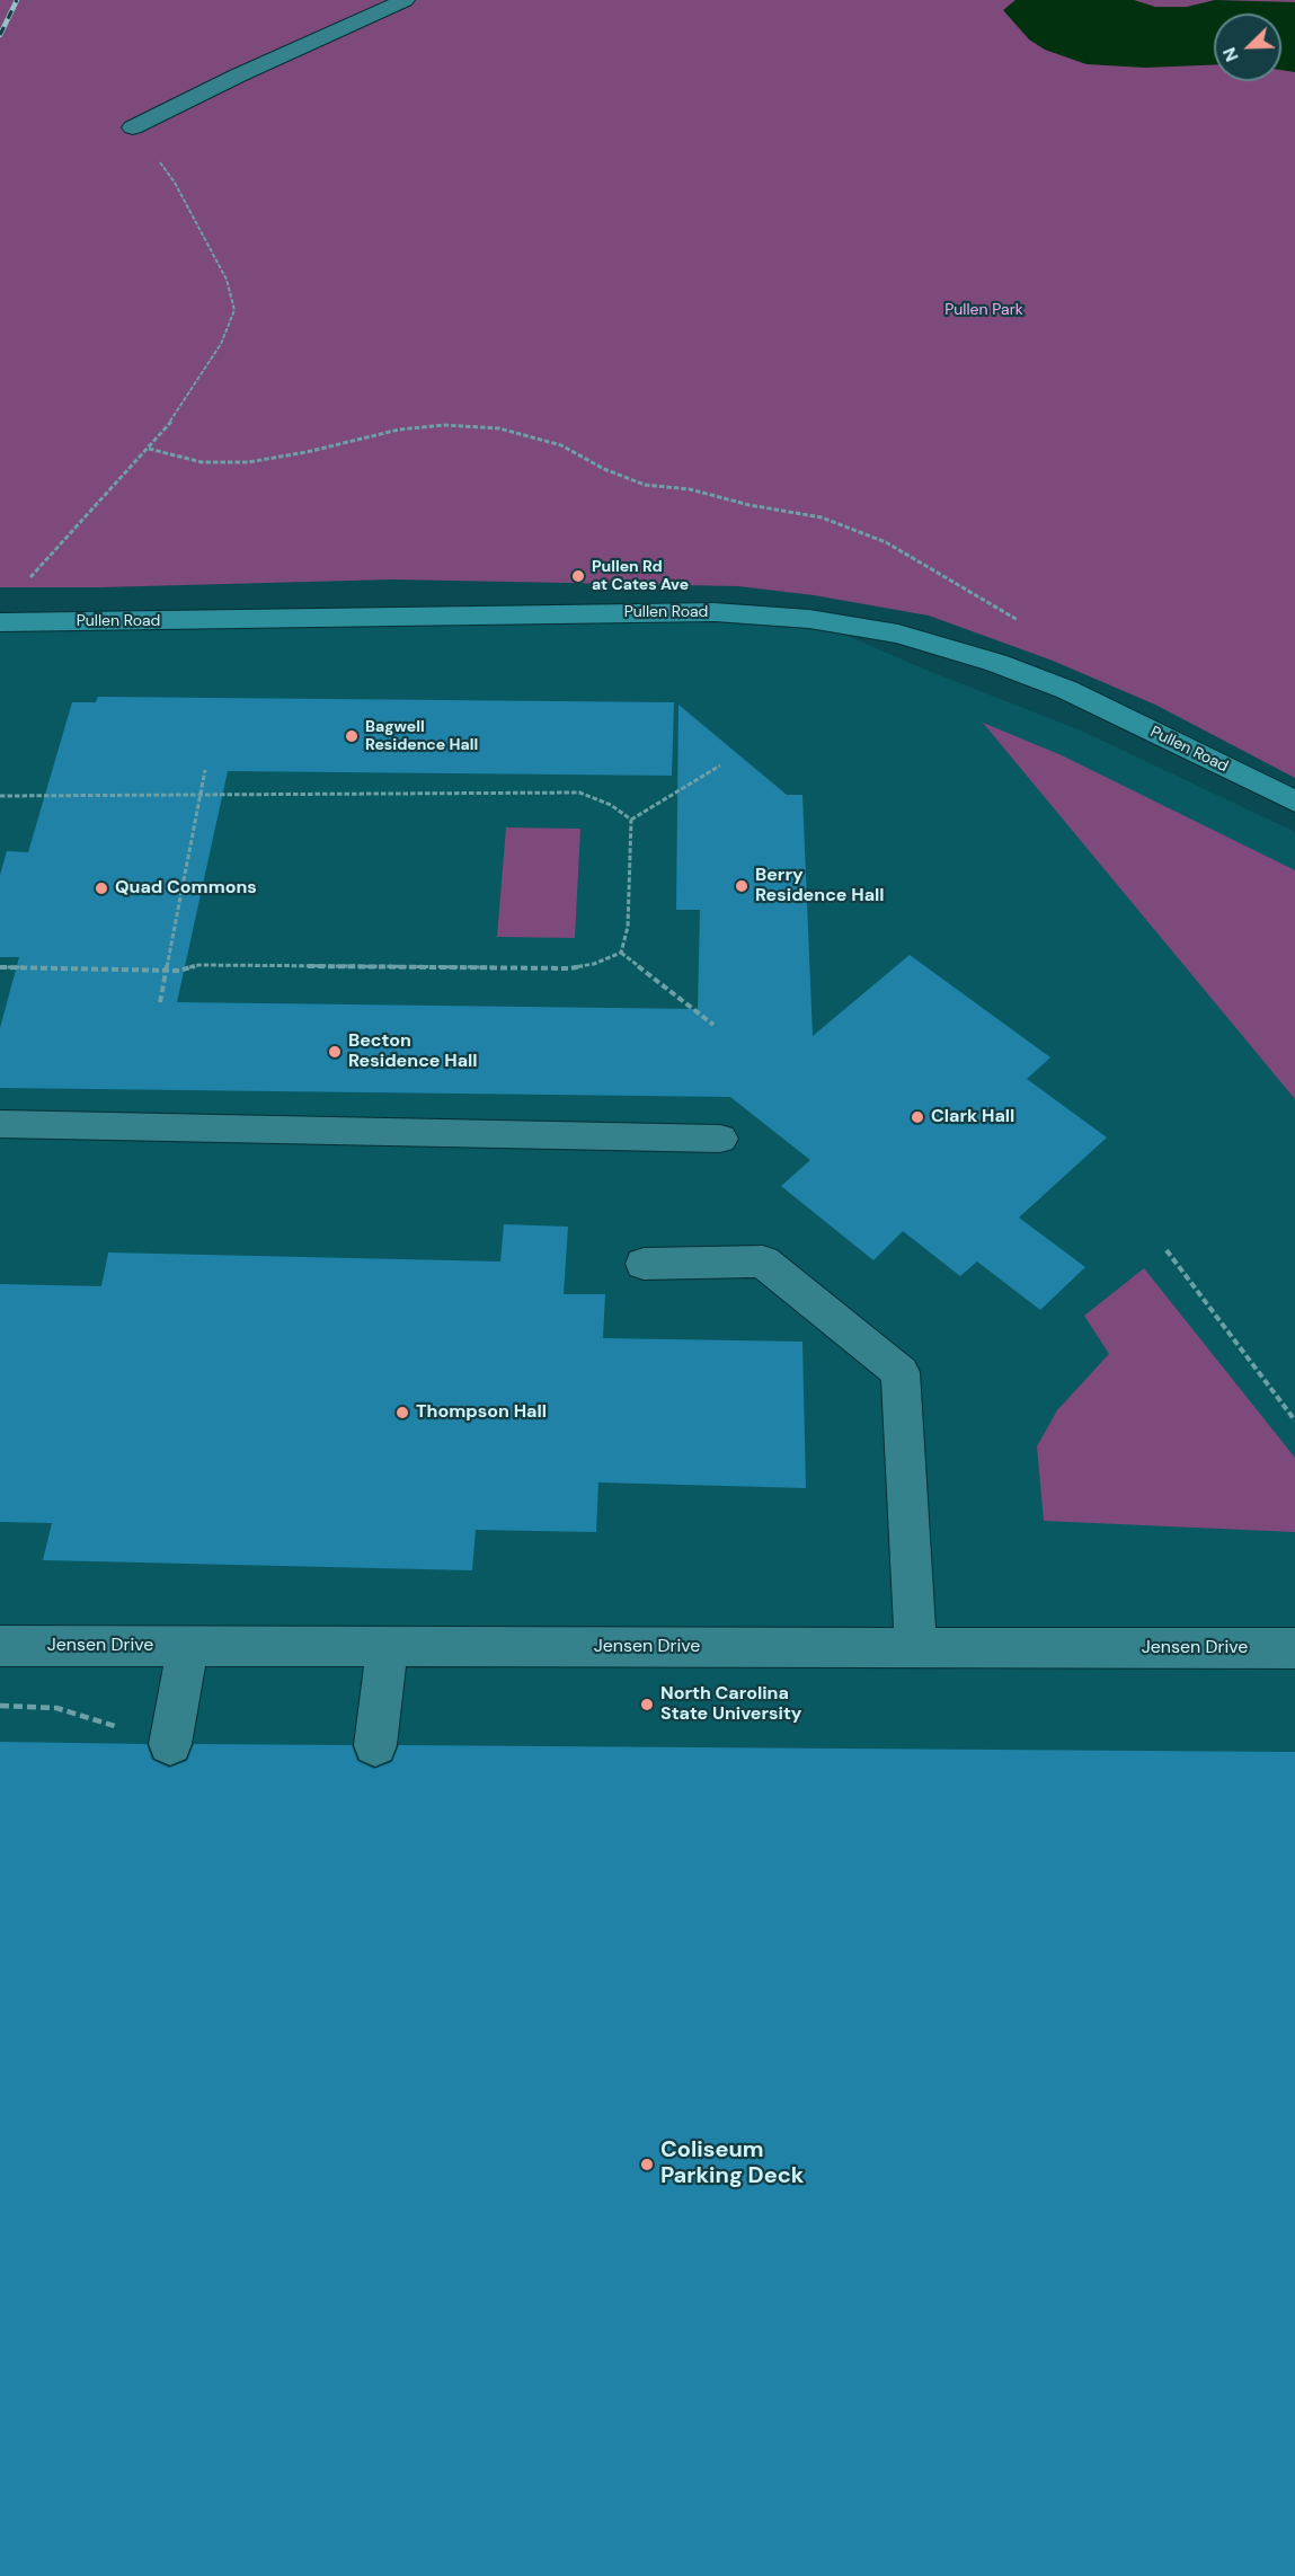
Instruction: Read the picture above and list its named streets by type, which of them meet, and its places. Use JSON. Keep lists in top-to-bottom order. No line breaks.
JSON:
{"streets":{"main road":["Pullen Road"],"street":["Jensen Drive"]},"parks":["Pullen Park"],"places":["Pullen Rd at Cates Ave","Bagwell Residence Hall","Berry Residence Hall","Quad Commons","Becton Residence Hall","Clark Hall","Thompson Hall","North Carolina State University","Coliseum Parking Deck"],"north":"bottom left"}
